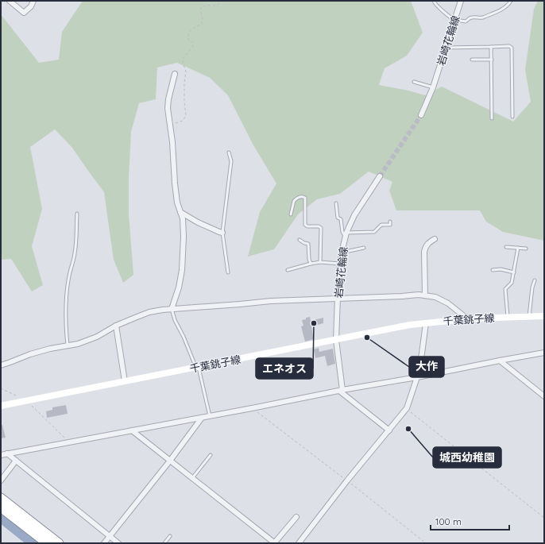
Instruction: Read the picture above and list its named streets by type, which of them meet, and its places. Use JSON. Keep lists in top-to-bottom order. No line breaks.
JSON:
{"streets":{"street":["岩崎花輪線","千葉銚子線"]},"crossings":[["岩崎花輪線","千葉銚子線"]],"places":["エネオス","大作","城西幼稚園"],"scale_bar":"100 m"}
